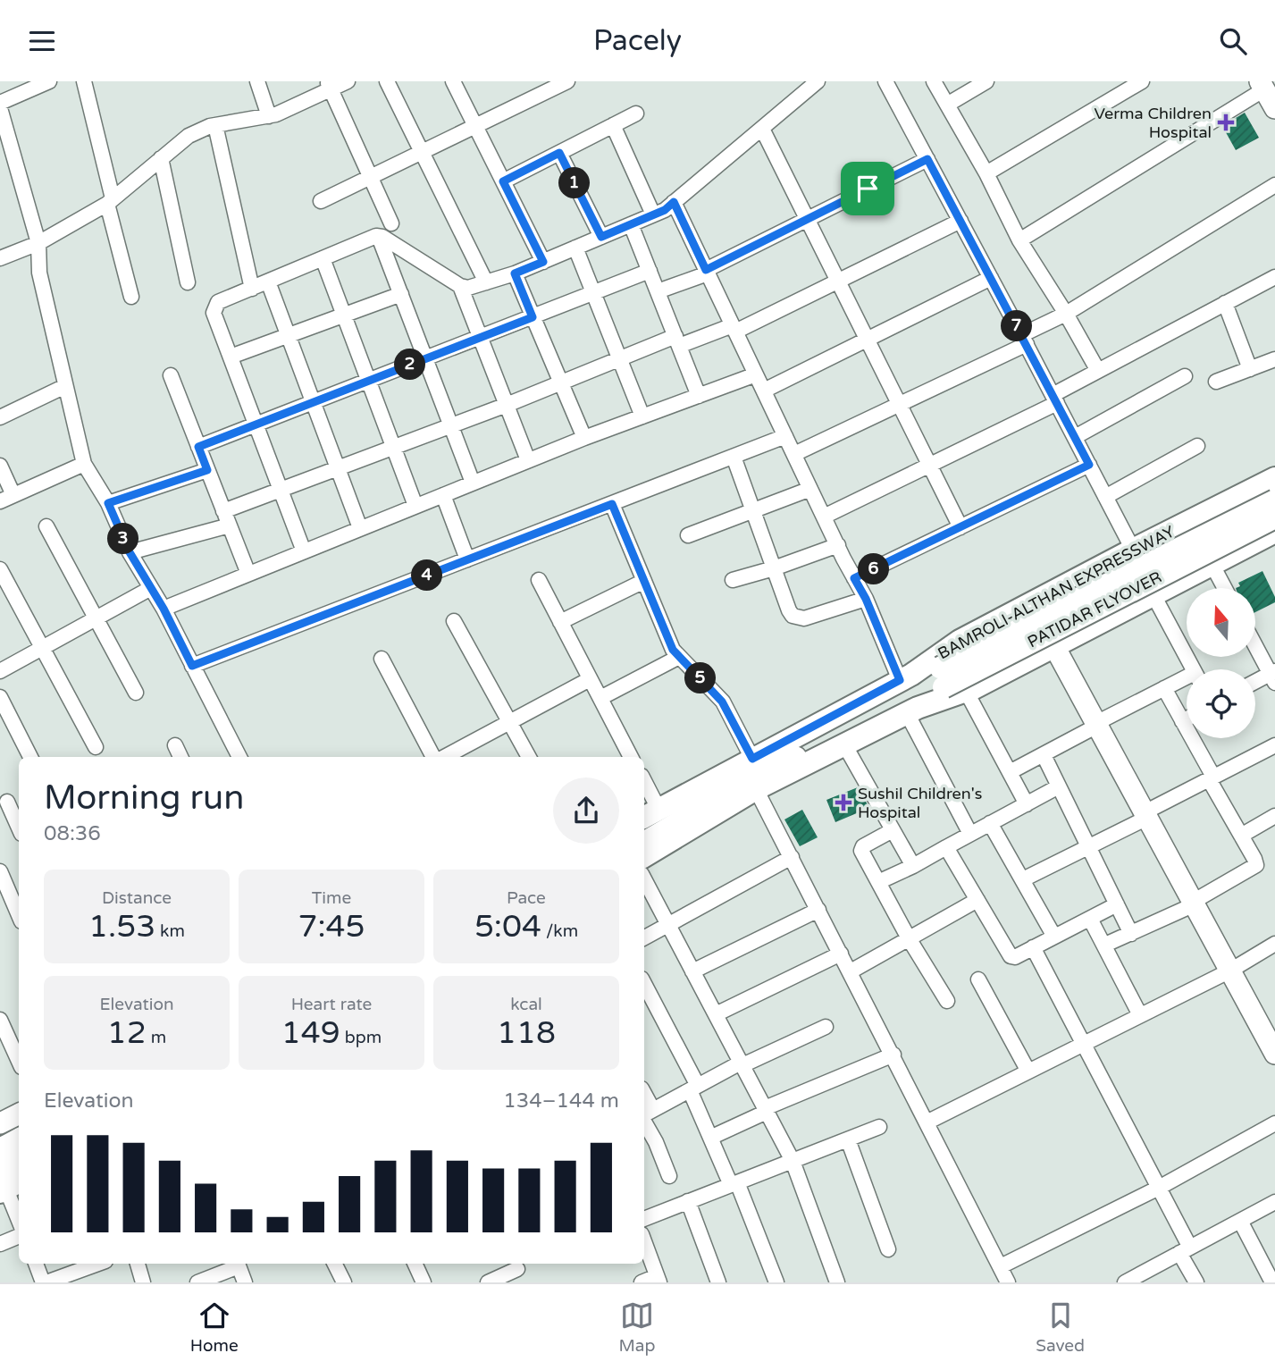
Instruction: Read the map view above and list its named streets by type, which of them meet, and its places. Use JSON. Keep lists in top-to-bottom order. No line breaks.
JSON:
{"streets":{"main road":["BAMROLI-ALTHAN EXPRESSWAY","PATIDAR FLYOVER"]},"crossings":[["BAMROLI-ALTHAN EXPRESSWAY","PATIDAR FLYOVER"]],"places":{"health":["Verma Children Hospital","Sushil Children's Hospital"]},"north":"top","page":{"header":"Pacely","pins":["1","7","2","3","6","4","5"],"heading":["Morning run","08:36"],"stats":[["Distance","1.53 km"],["Time","7:45"],["Pace","5:04 /km"],["Elevation","12 m"],["Heart rate","149 bpm"],["kcal","118"]],"chart":["Elevation","134–144 m"],"tabs":["Home","Map","Saved"]}}
